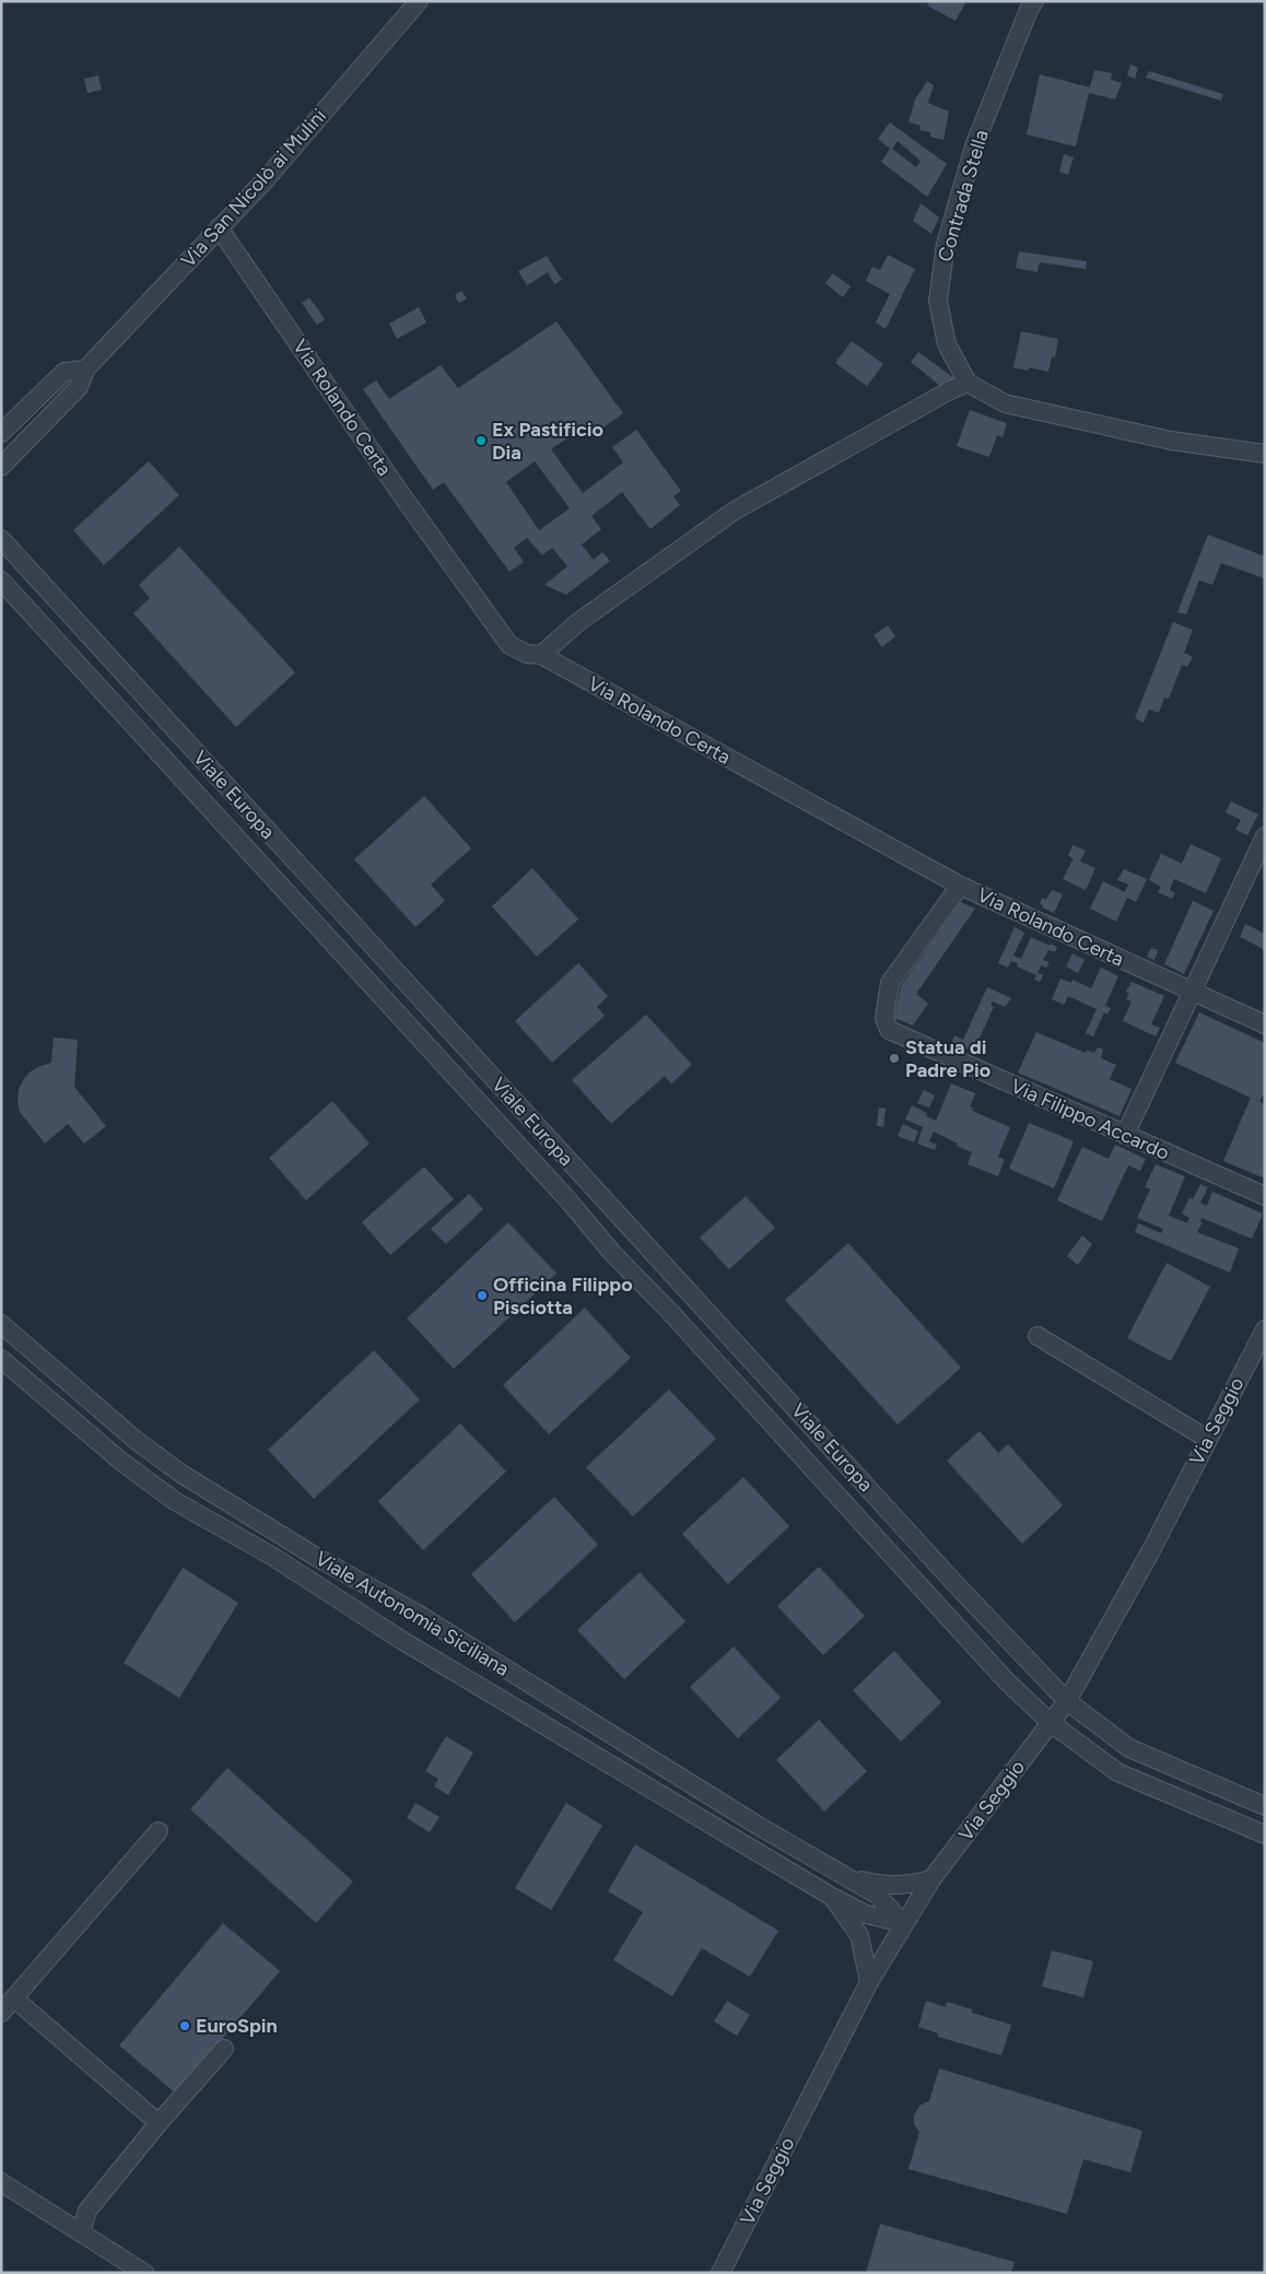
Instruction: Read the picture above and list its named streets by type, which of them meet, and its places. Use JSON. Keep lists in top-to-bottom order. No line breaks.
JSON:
{"streets":{"street":["Via San Nicolò ai Mulini","Contrada Stella","Via Rolando Certa","Viale Europa","Via Filippo Accardo","Via Seggio","Viale Autonomia Siciliana"]},"crossings":[["Via San Nicolò ai Mulini","Via Rolando Certa"],["Via Rolando Certa","Via Filippo Accardo"],["Viale Europa","Via Seggio"],["Via Seggio","Viale Autonomia Siciliana"]],"places":["Ex Pastificio Dia","Statua di Padre Pio","Officina Filippo Pisciotta","EuroSpin"]}
